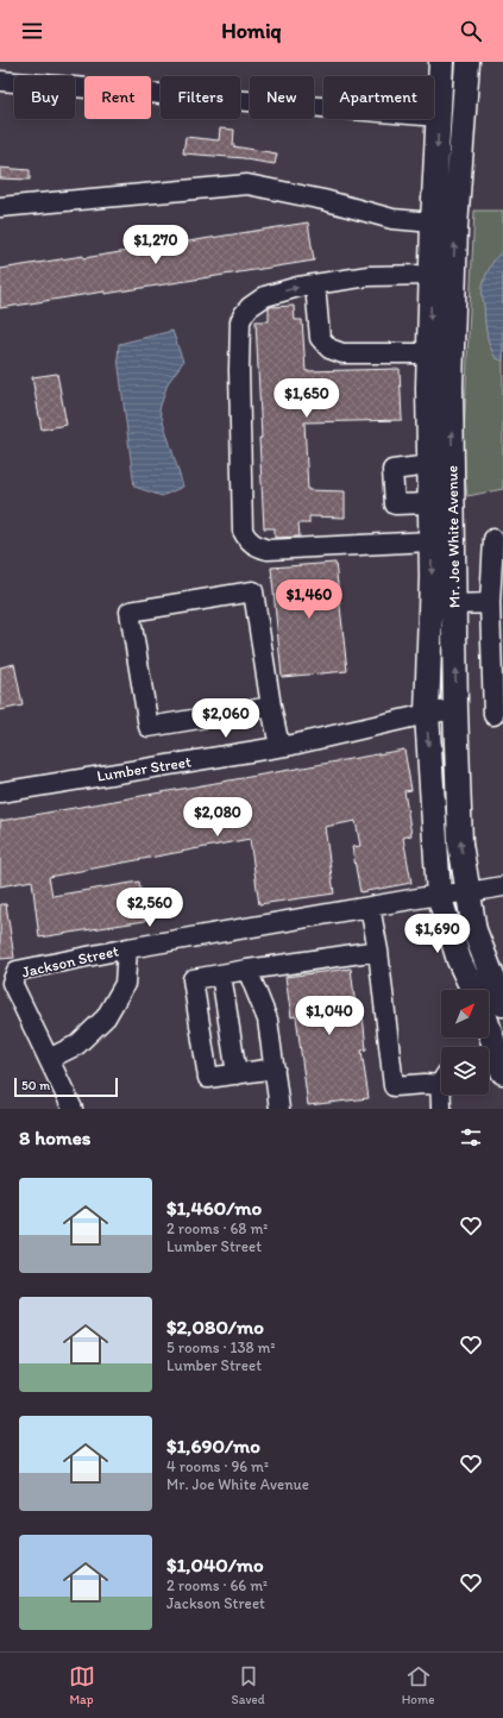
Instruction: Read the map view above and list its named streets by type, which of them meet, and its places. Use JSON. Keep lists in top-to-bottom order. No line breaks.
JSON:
{"streets":{"main road":["Mr. Joe White Avenue"],"street":["Lumber Street","Jackson Street"]},"crossings":[["Mr. Joe White Avenue","Lumber Street"],["Mr. Joe White Avenue","Jackson Street"]],"scale_bar":"50 m","north":"top right","page":{"header":"Homiq","chip":["Buy","Rent","Filters","New","Apartment"],"price":["$1,270","$1,650","$1,460","$2,060","$2,080","$2,560","$1,690","$1,040"],"scale":"50 m","heading":"8 homes","list":[{"name":"$1,460/mo","note":"2 rooms · 68 m² · Lumber Street"},{"name":"$2,080/mo","note":"5 rooms · 138 m² · Lumber Street"},{"name":"$1,690/mo","note":"4 rooms · 96 m² · Mr. Joe White Avenue"},{"name":"$1,040/mo","note":"2 rooms · 66 m² · Jackson Street"}],"tabs":["Map","Saved","Home"]}}
